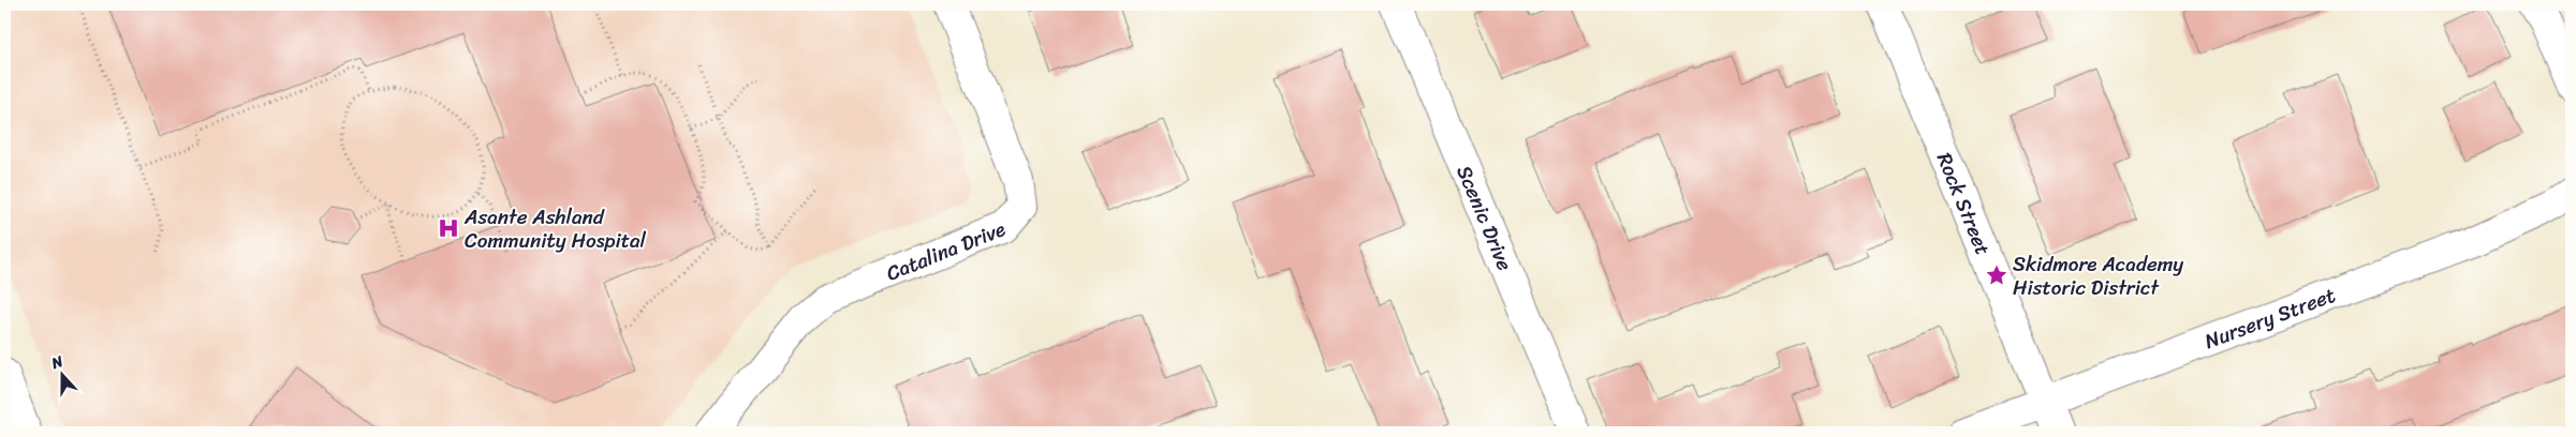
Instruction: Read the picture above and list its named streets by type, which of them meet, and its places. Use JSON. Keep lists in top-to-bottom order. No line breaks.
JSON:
{"streets":{"street":["Rock Street","Scenic Drive","Catalina Drive","Nursery Street"]},"crossings":[["Rock Street","Nursery Street"]],"places":{"hospital":["Asante Ashland Community Hospital"],"place":["Skidmore Academy Historic District"]},"north":"top"}
